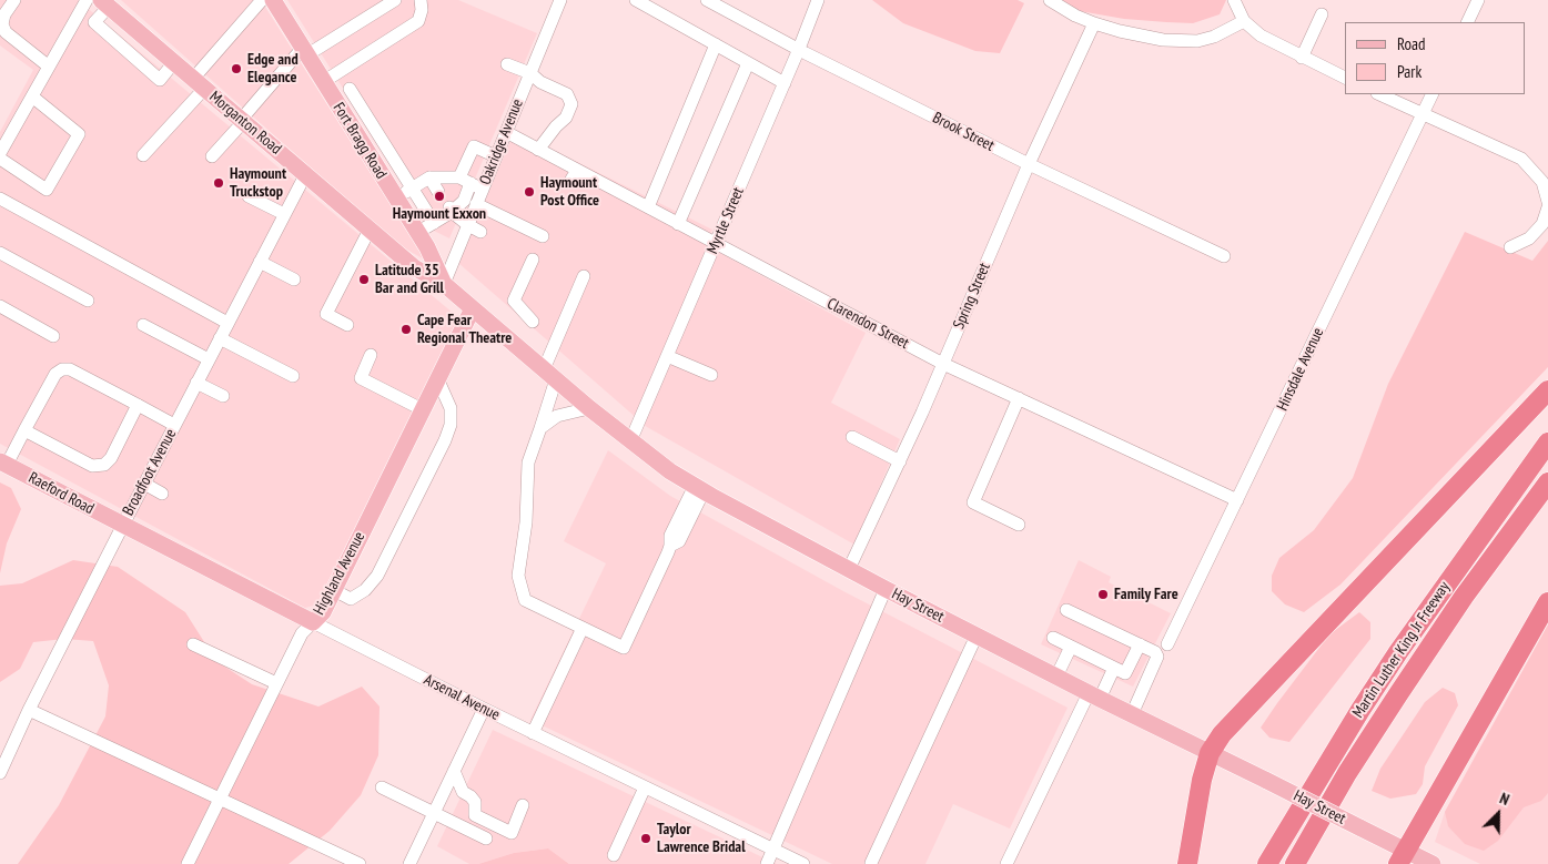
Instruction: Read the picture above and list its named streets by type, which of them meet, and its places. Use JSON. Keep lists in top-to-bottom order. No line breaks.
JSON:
{"streets":{"highway":["Martin Luther King Jr Freeway"],"main road":["Morganton Road","Fort Bragg Road","Raeford Road","Highland Avenue","Hay Street","Arsenal Avenue"],"street":["Brook Street","Oakridge Avenue","Myrtle Street","Spring Street","Clarendon Street","Hinsdale Avenue","Broadfoot Avenue"]},"crossings":[["Morganton Road","Fort Bragg Road"],["Morganton Road","Oakridge Avenue"],["Morganton Road","Broadfoot Avenue"],["Morganton Road","Hay Street"],["Brook Street","Myrtle Street"],["Brook Street","Spring Street"],["Fort Bragg Road","Oakridge Avenue"],["Fort Bragg Road","Hay Street"],["Oakridge Avenue","Clarendon Street"],["Oakridge Avenue","Hay Street"],["Myrtle Street","Clarendon Street"],["Myrtle Street","Hay Street"],["Spring Street","Clarendon Street"],["Spring Street","Hay Street"],["Clarendon Street","Hinsdale Avenue"],["Broadfoot Avenue","Raeford Road"],["Broadfoot Avenue","Arsenal Avenue"],["Raeford Road","Arsenal Avenue"],["Highland Avenue","Hay Street"],["Highland Avenue","Arsenal Avenue"]],"places":["Edge and Elegance","Haymount Truckstop","Haymount Post Office","Haymount Exxon","Latitude 35 Bar and Grill","Cape Fear Regional Theatre","Family Fare","Taylor Lawrence Bridal"],"legend":["Road","Park"],"north":"top right"}
